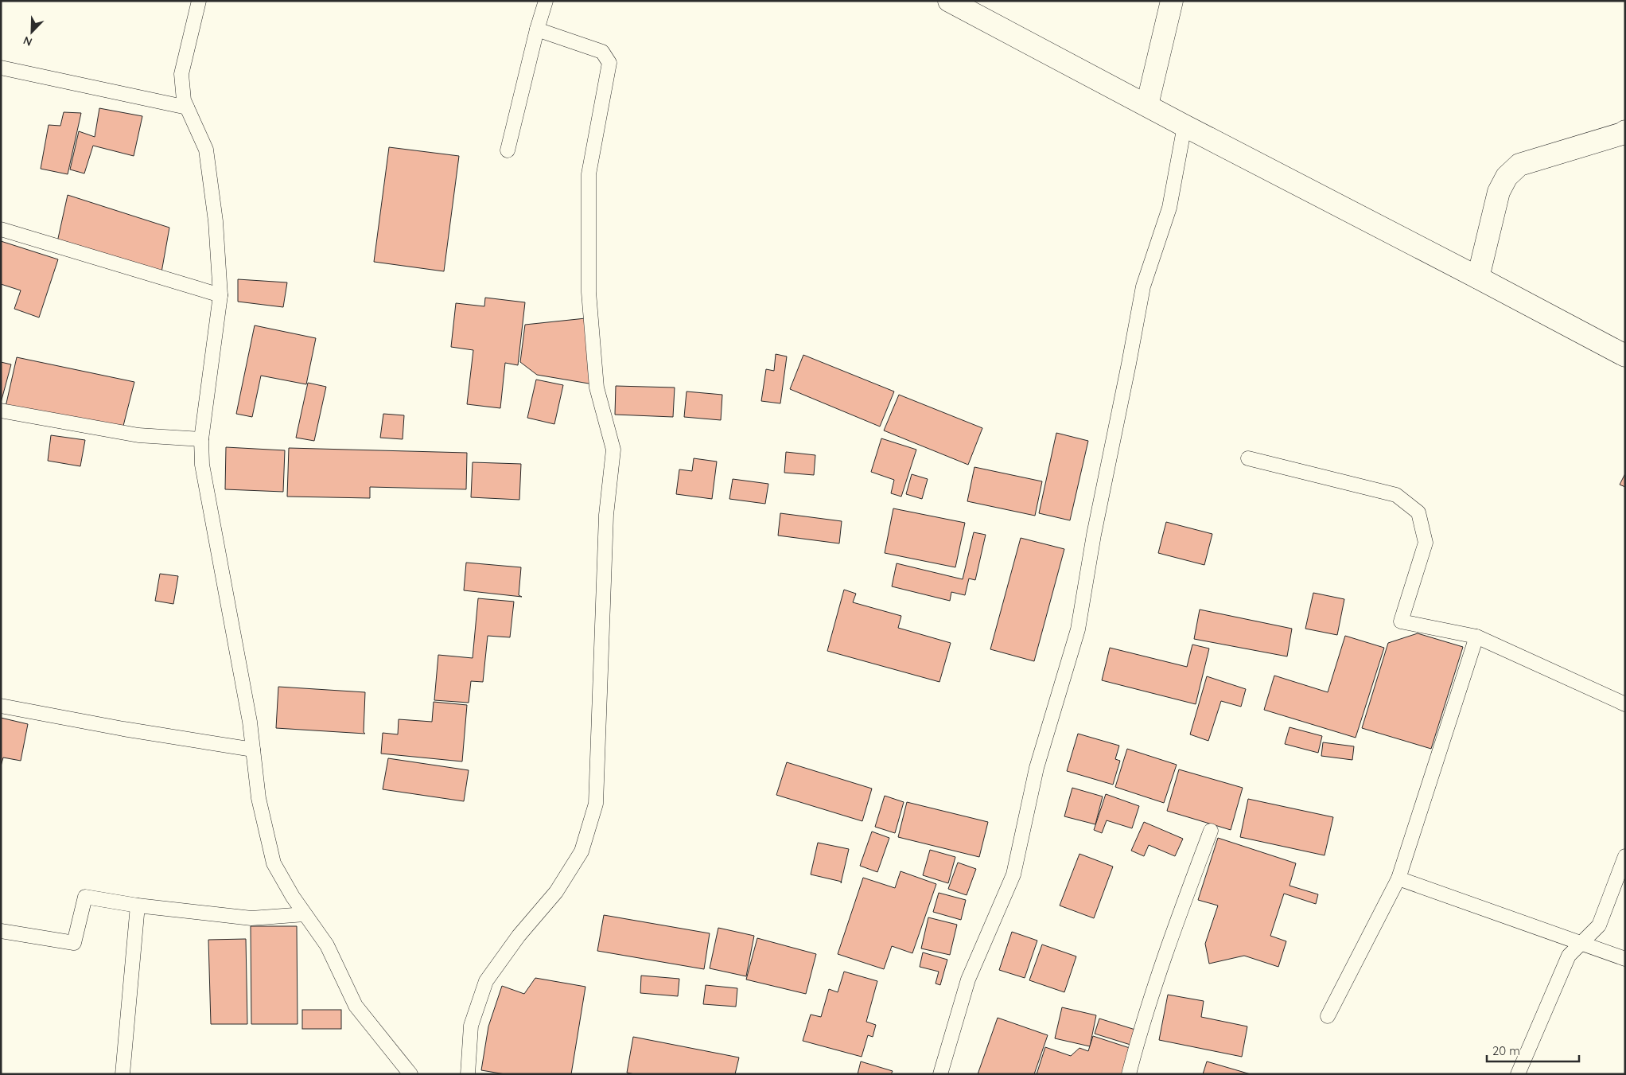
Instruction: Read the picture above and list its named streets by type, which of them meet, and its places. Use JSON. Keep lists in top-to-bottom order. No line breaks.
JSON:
{"scale_bar":"20 m","north":"bottom left"}
